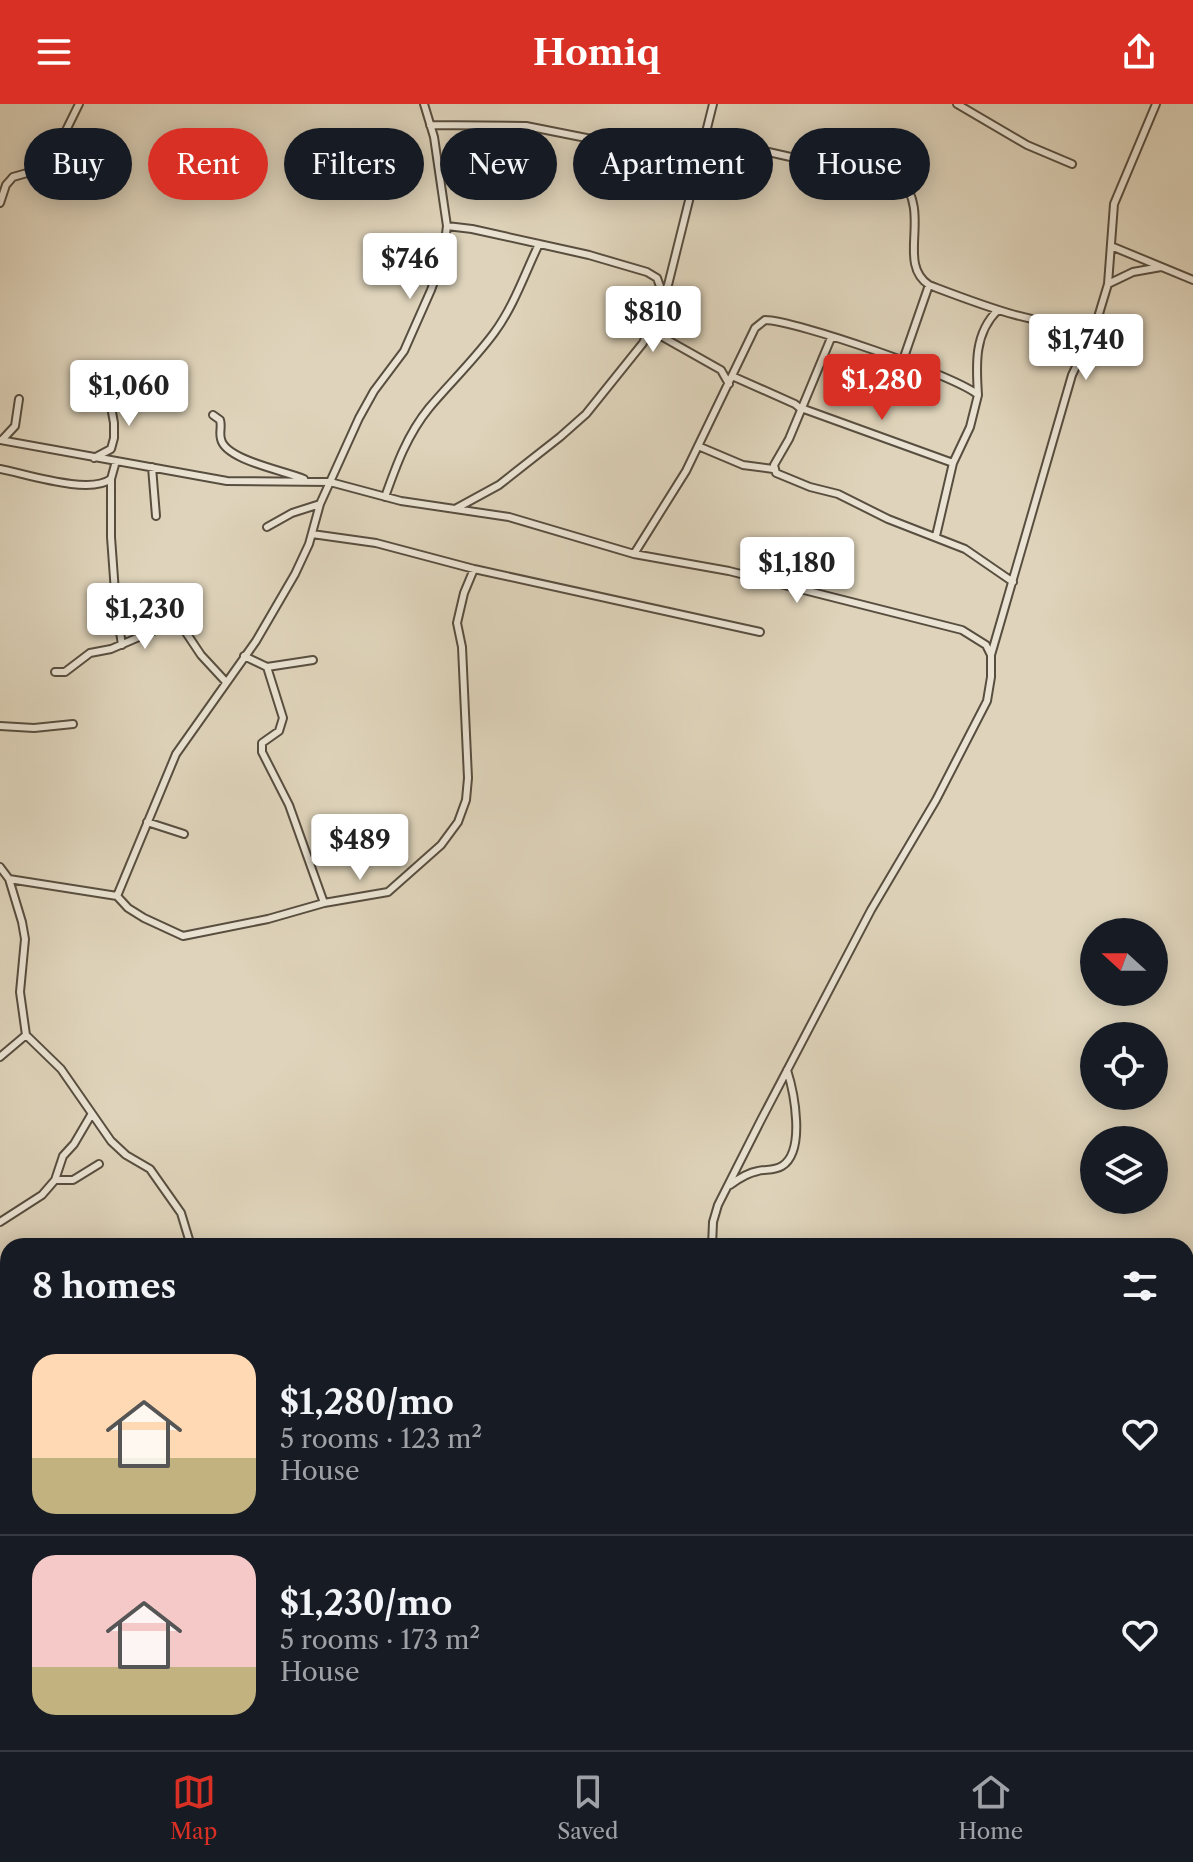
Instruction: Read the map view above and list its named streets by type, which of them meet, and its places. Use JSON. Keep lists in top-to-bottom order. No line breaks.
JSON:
{"north":"left","page":{"header":"Homiq","chip":["Buy","Rent","Filters","New","Apartment","House"],"price":["$746","$810","$1,740","$1,280","$1,060","$1,180","$1,230","$489"],"heading":"8 homes","list":[{"name":"$1,280/mo","note":"5 rooms · 123 m² · House"},{"name":"$1,230/mo","note":"5 rooms · 173 m² · House"}],"tabs":["Map","Saved","Home"]}}
